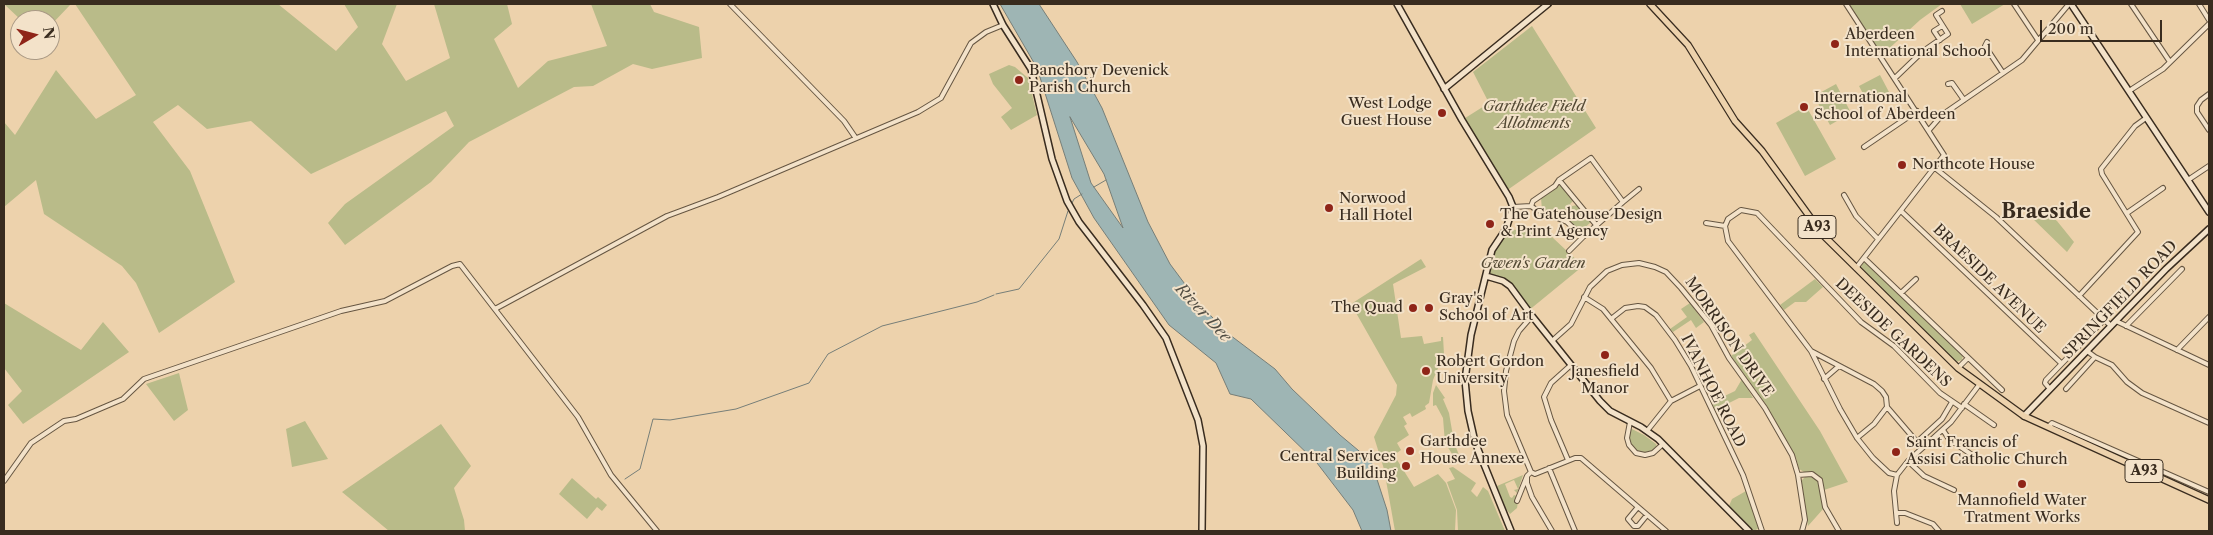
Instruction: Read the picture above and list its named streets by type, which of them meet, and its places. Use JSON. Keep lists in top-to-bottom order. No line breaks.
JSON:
{"streets":{"main road":["A93"],"street":["BRAESIDE AVENUE","SPRINGFIELD ROAD","DEESIDE GARDENS","MORRISON DRIVE","IVANHOE ROAD"]},"crossings":[["A93","SPRINGFIELD ROAD"],["BRAESIDE AVENUE","SPRINGFIELD ROAD"]],"districts":["Braeside"],"water":["River Dee"],"parks":["Garthdee Field Allotments","Gwen's Garden"],"places":["Aberdeen International School","Banchory Devenick Parish Church","International School of Aberdeen","West Lodge Guest House","Northcote House","Norwood Hall Hotel","The Gatehouse Design & Print Agency","The Quad","Gray's School of Art","Janesfield Manor","Robert Gordon University","Garthdee House Annexe","Saint Francis of Assisi Catholic Church","Central Services Building","Mannofield Water Tratment Works"],"scale_bar":"200 m","north":"right"}
